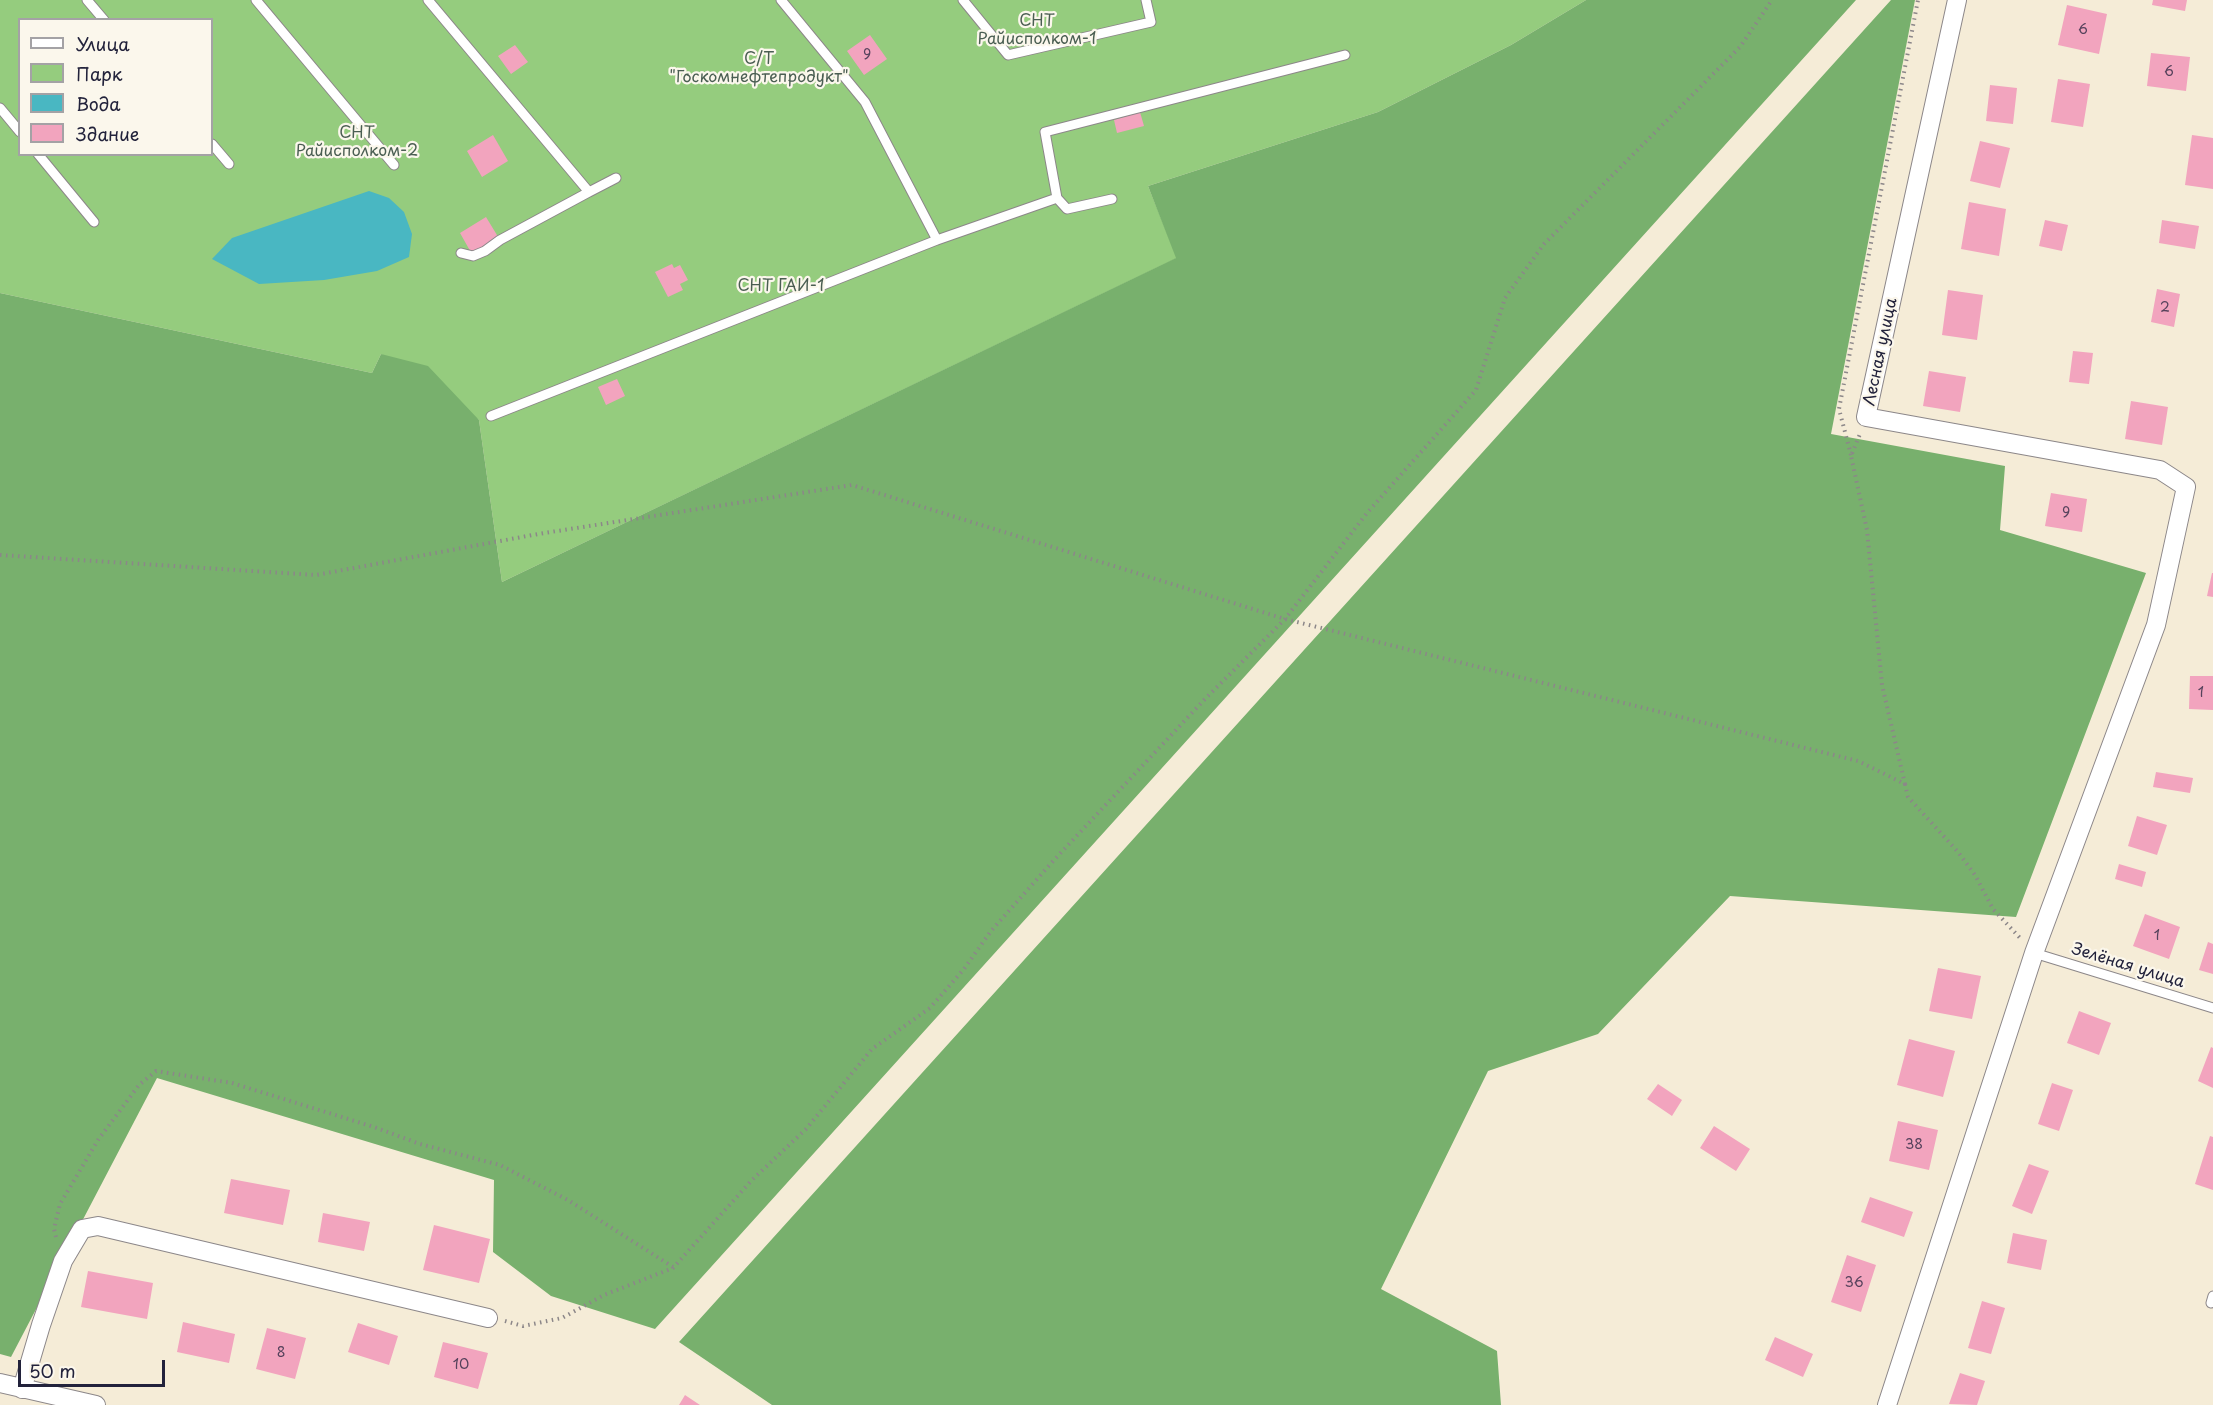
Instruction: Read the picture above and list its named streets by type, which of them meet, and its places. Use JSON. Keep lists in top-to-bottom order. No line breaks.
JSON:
{"streets":{"street":["Лесная улица"],"lane":["Зелёная улица"]},"crossings":[["Лесная улица","Зелёная улица"]],"parks":["СНТ Райисполком-1","С/Т \"Госкомнефтепродукт\"","СНТ Райисполком-2","СНТ ГАИ-1"],"house_numbers":["6","9","6","2","9","1","1","38","36","8","10"],"legend":["Улица","Парк","Вода","Здание"],"scale_bar":"50 m"}
